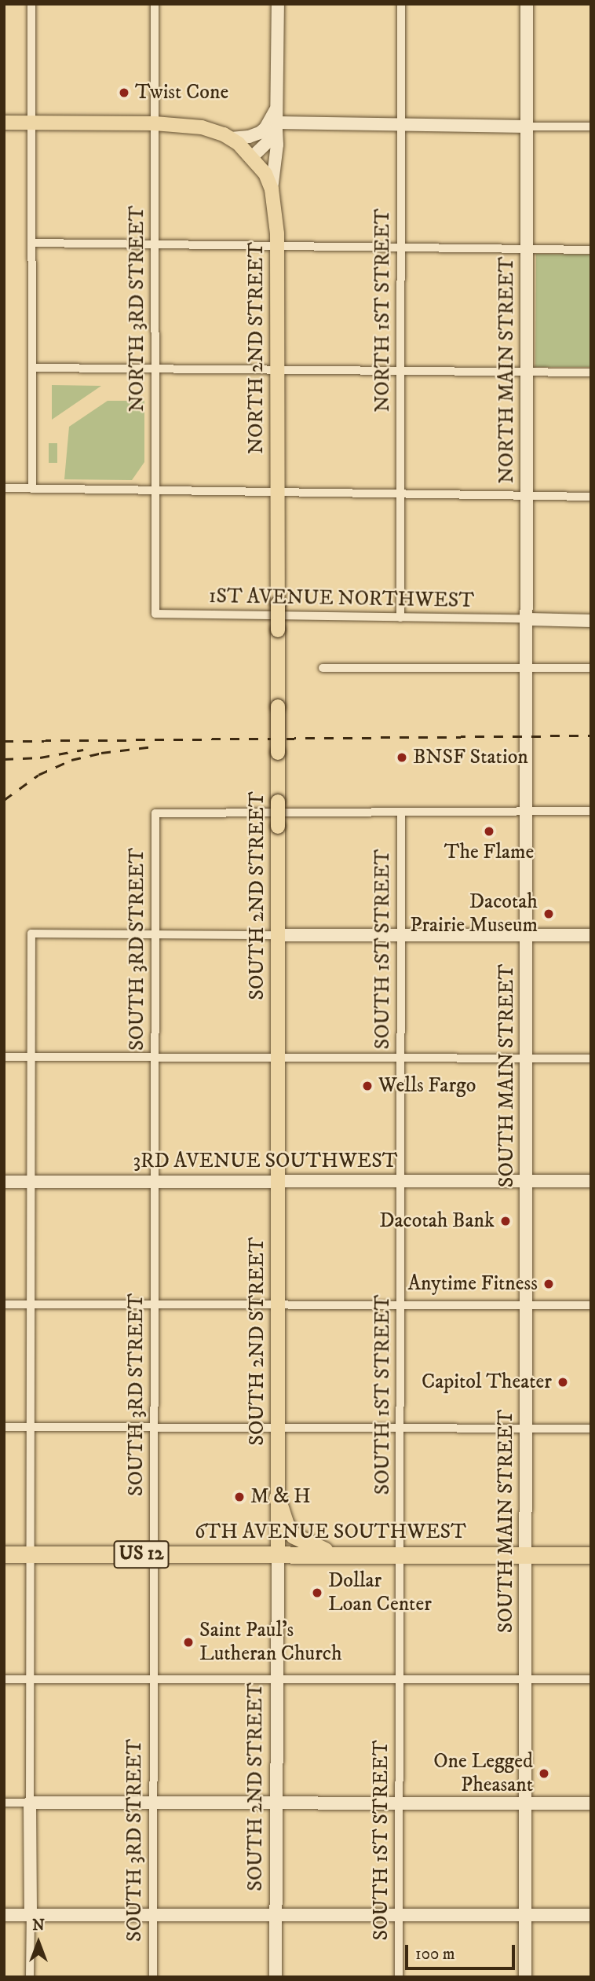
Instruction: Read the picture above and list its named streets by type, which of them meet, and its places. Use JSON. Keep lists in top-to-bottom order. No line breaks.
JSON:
{"streets":{"highway":["6TH AVENUE SOUTHWEST","US 12"],"main road":["NORTH 2ND STREET","SOUTH 2ND STREET"],"street":["NORTH 3RD STREET","NORTH 1ST STREET","NORTH MAIN STREET","1ST AVENUE NORTHWEST","SOUTH 3RD STREET","SOUTH 1ST STREET","SOUTH MAIN STREET","3RD AVENUE SOUTHWEST"]},"crossings":[["NORTH 3RD STREET","NORTH 2ND STREET"],["NORTH 3RD STREET","1ST AVENUE NORTHWEST"],["NORTH 1ST STREET","1ST AVENUE NORTHWEST"],["NORTH 2ND STREET","SOUTH 2ND STREET"],["NORTH MAIN STREET","1ST AVENUE NORTHWEST"],["NORTH MAIN STREET","SOUTH MAIN STREET"],["SOUTH 2ND STREET","3RD AVENUE SOUTHWEST"],["SOUTH 2ND STREET","6TH AVENUE SOUTHWEST"],["SOUTH 3RD STREET","SOUTH 1ST STREET"],["SOUTH 3RD STREET","3RD AVENUE SOUTHWEST"],["SOUTH 3RD STREET","6TH AVENUE SOUTHWEST"],["SOUTH 1ST STREET","3RD AVENUE SOUTHWEST"],["SOUTH 1ST STREET","6TH AVENUE SOUTHWEST"],["SOUTH MAIN STREET","3RD AVENUE SOUTHWEST"],["SOUTH MAIN STREET","6TH AVENUE SOUTHWEST"],["SOUTH MAIN STREET","US 12"],["6TH AVENUE SOUTHWEST","US 12"]],"places":["Twist Cone","BNSF Station","The Flame","Dacotah Prairie Museum","Wells Fargo","Dacotah Bank","Anytime Fitness","Capitol Theater","M & H","Dollar Loan Center","Saint Paul's Lutheran Church","One Legged Pheasant"],"scale_bar":"100 m","north":"top"}
